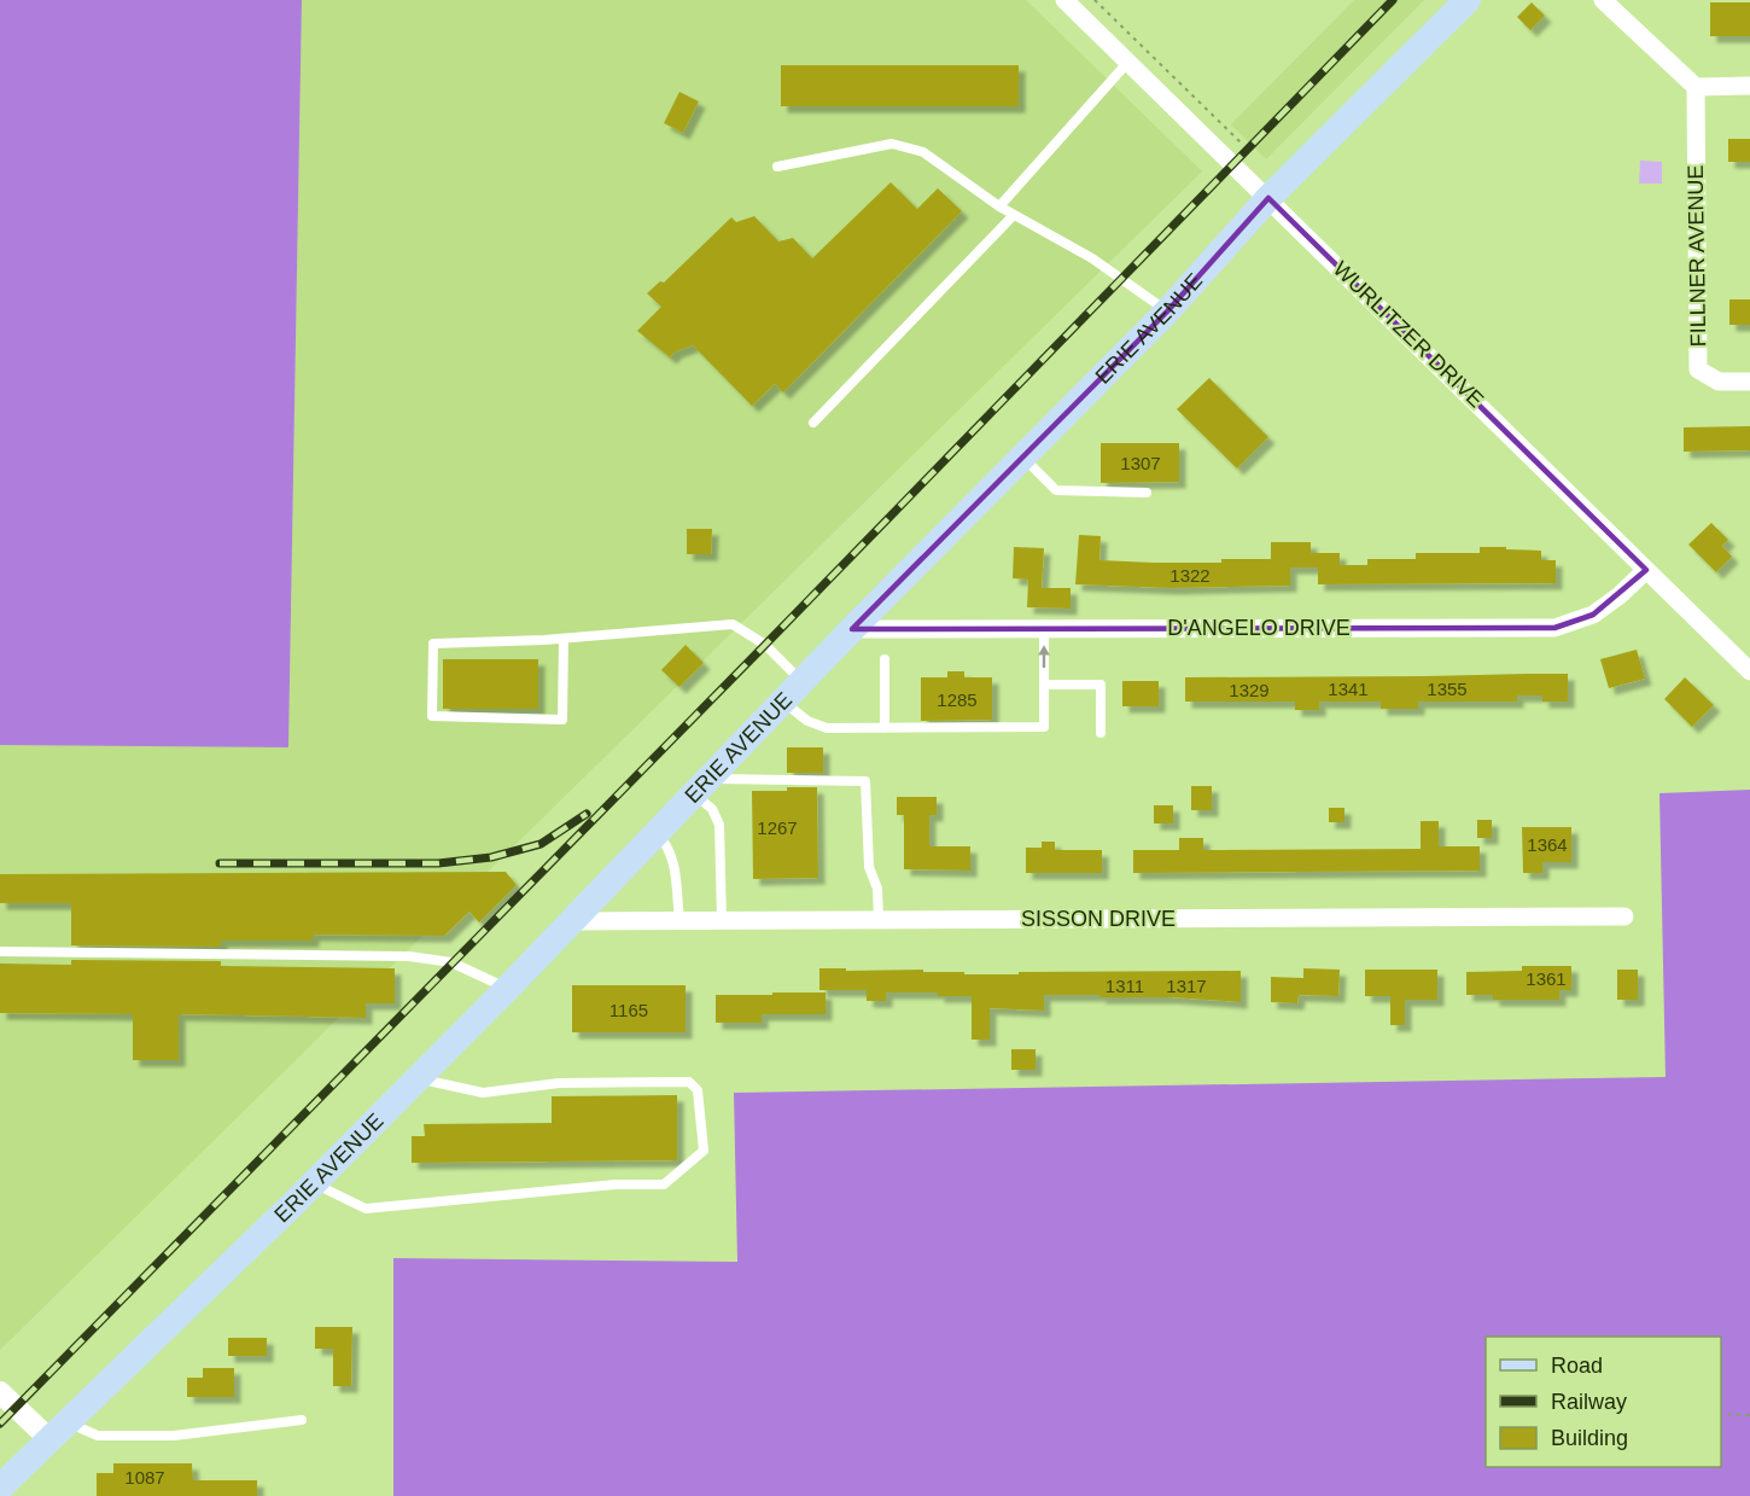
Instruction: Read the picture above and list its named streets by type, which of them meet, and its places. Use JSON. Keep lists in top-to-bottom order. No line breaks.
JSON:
{"streets":{"main road":["ERIE AVENUE"],"street":["FILLNER AVENUE","WURLITZER DRIVE","D'ANGELO DRIVE","SISSON DRIVE"]},"crossings":[["ERIE AVENUE","WURLITZER DRIVE"],["ERIE AVENUE","D'ANGELO DRIVE"],["ERIE AVENUE","SISSON DRIVE"],["WURLITZER DRIVE","D'ANGELO DRIVE"]],"house_numbers":["1307","1322","1341","1355","1329","1285","1267","1364","1361","1311","1317","1165","1087"],"legend":["Road","Railway","Building"]}
